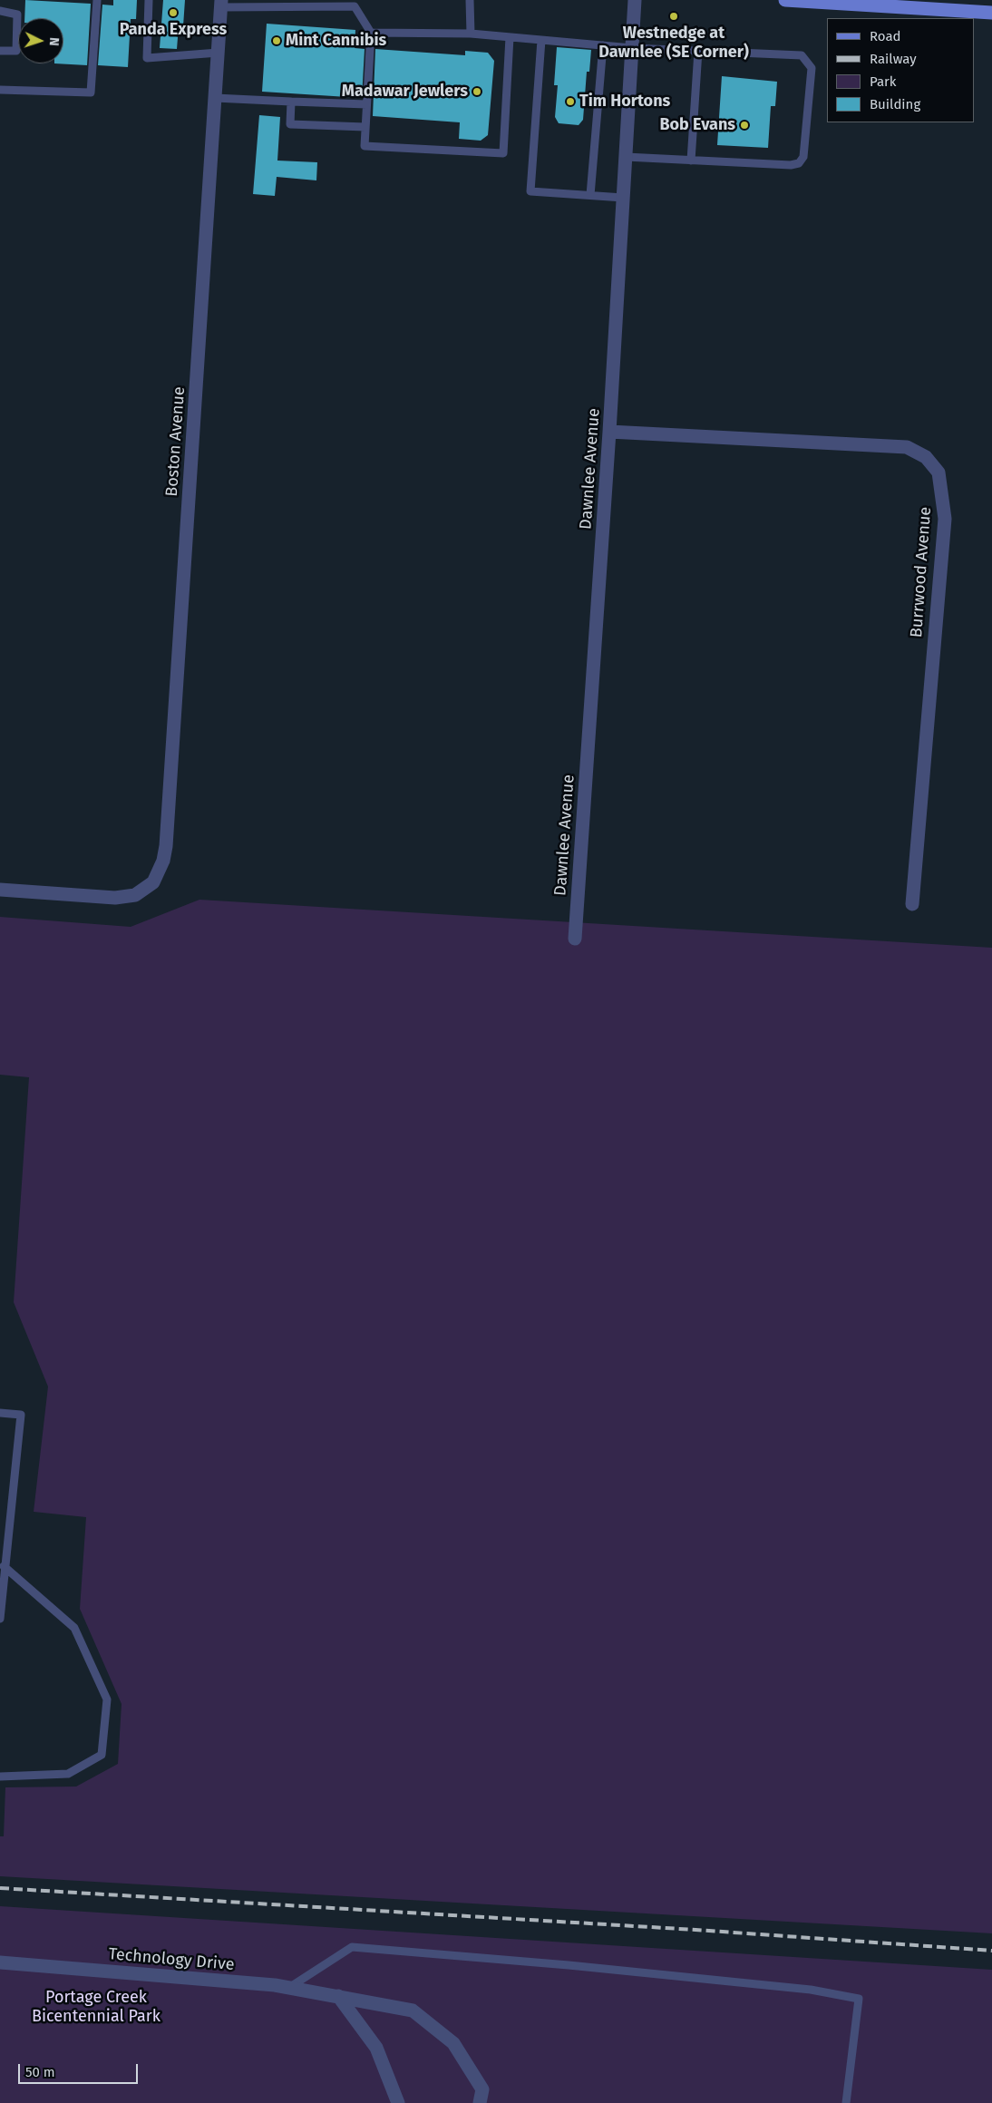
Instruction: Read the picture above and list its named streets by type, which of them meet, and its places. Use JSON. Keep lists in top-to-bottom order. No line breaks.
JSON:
{"streets":{"street":["Boston Avenue","Dawnlee Avenue","Burrwood Avenue","Technology Drive"]},"crossings":[["Dawnlee Avenue","Burrwood Avenue"]],"parks":["Portage Creek Bicentennial Park"],"places":["Panda Express","Westnedge at Dawnlee (SE Corner)","Mint Cannibis","Madawar Jewlers","Tim Hortons","Bob Evans"],"legend":["Road","Railway","Park","Building"],"scale_bar":"50 m","north":"right"}
